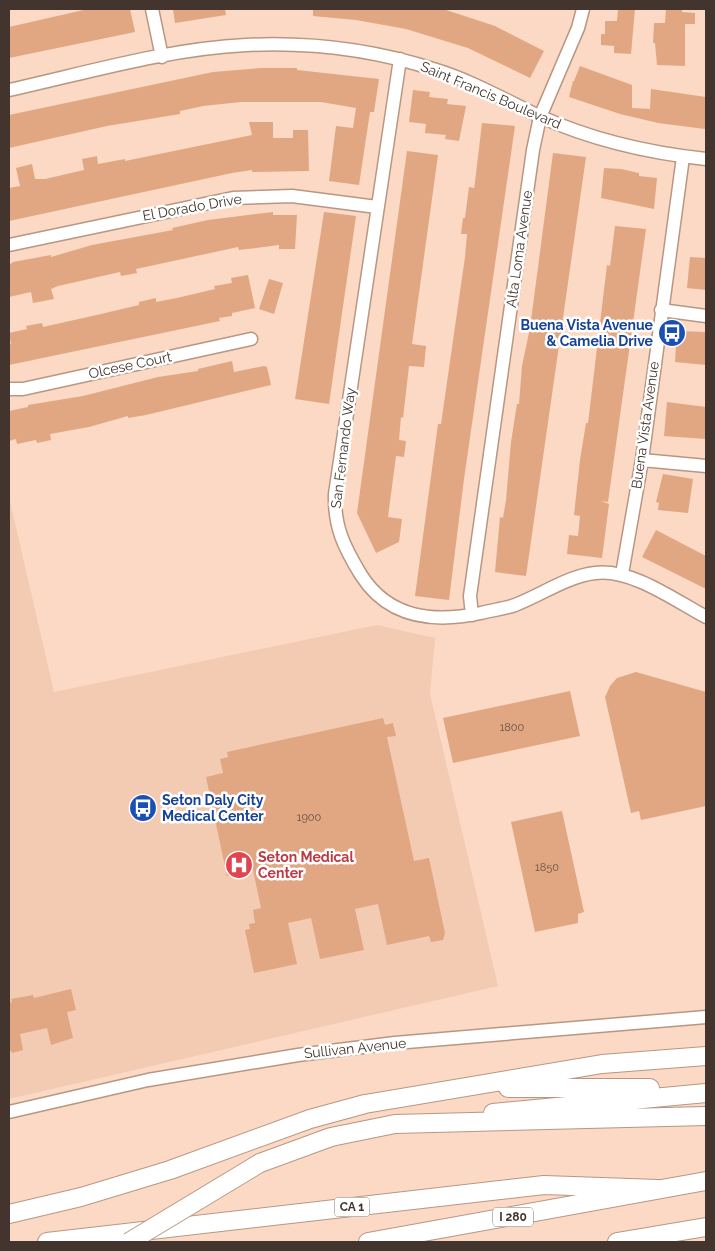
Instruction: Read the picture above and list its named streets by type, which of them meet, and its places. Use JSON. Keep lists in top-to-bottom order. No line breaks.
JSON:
{"streets":{"highway":["CA 1","I 280"],"street":["Saint Francis Boulevard","El Dorado Drive","Alta Loma Avenue","Olcese Court","Buena Vista Avenue","San Fernando Way","Sullivan Avenue"]},"crossings":[["Saint Francis Boulevard","Alta Loma Avenue"],["Saint Francis Boulevard","Buena Vista Avenue"],["Saint Francis Boulevard","San Fernando Way"],["El Dorado Drive","San Fernando Way"],["Alta Loma Avenue","San Fernando Way"],["Buena Vista Avenue","San Fernando Way"],["CA 1","I 280"]],"places":{"bus stop":["Buena Vista Avenue & Camelia Drive","Seton Daly City Medical Center"],"hospital":["Seton Medical Center"]},"house_numbers":["1800","1900","1850"]}
